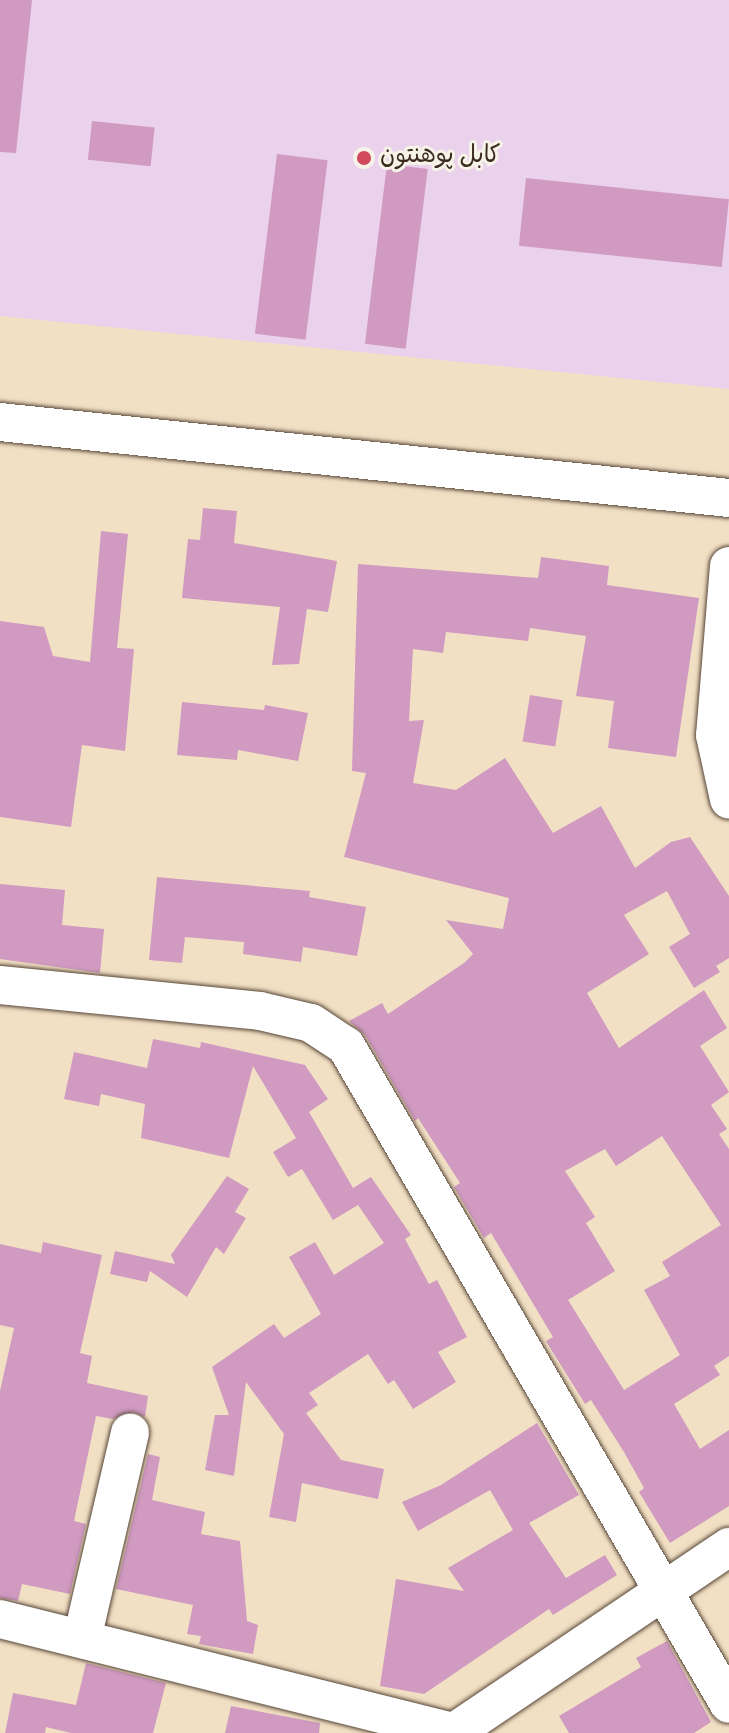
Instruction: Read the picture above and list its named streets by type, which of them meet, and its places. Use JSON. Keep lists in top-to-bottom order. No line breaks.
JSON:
{"places":["کابل پوهنتون"]}
